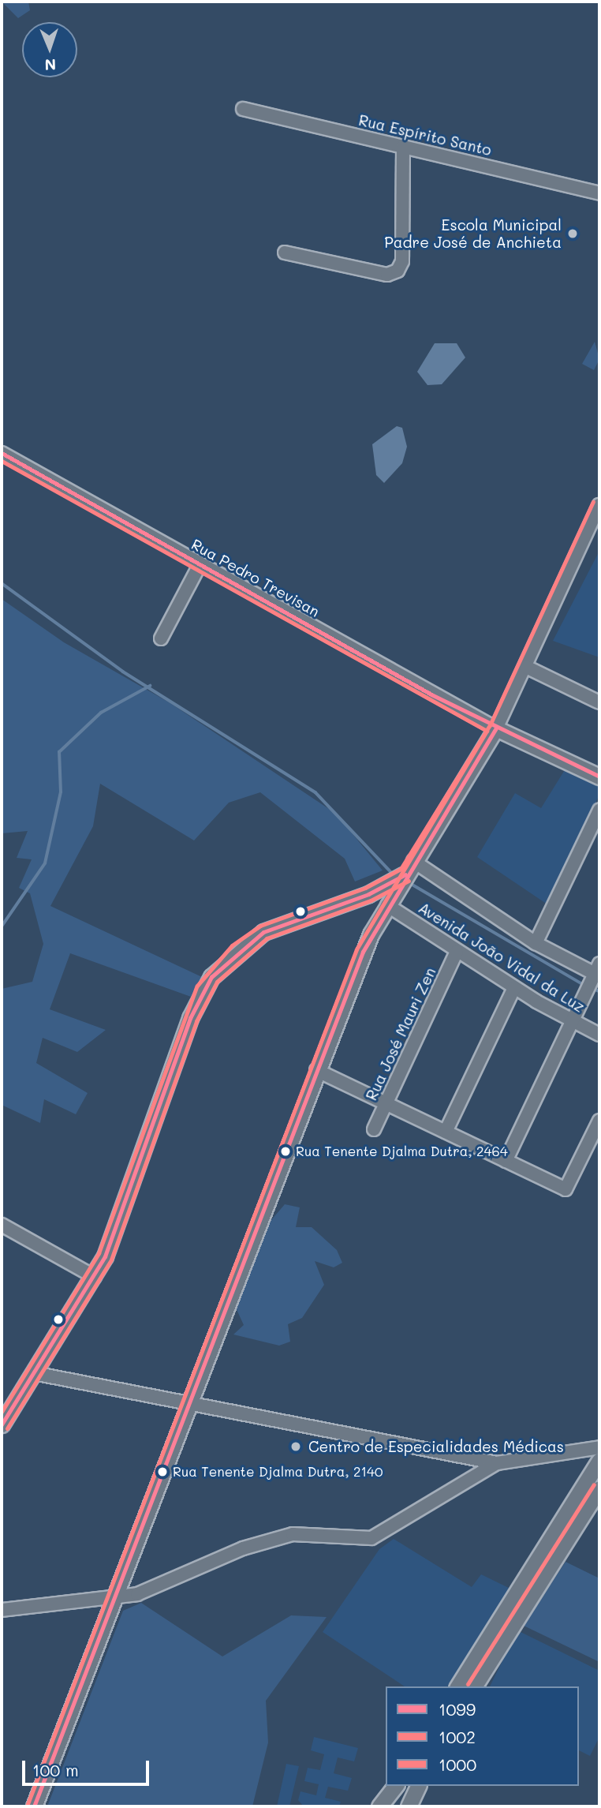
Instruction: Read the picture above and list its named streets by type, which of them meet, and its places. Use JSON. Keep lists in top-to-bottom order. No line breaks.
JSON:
{"streets":{"street":["Rua Espírito Santo","Rua Pedro Trevisan","Avenida João Vidal da Luz","Rua José Mauri Zen"]},"crossings":[["Avenida João Vidal da Luz","Rua José Mauri Zen"]],"places":["Escola Municipal Padre José de Anchieta","Rua Tenente Djalma Dutra, 2464","Centro de Especialidades Médicas","Rua Tenente Djalma Dutra, 2140"],"lines":["transit line 1099","transit line 1002","transit line 1000"],"legend":["1099","1002","1000"],"scale_bar":"100 m","north":"bottom"}
